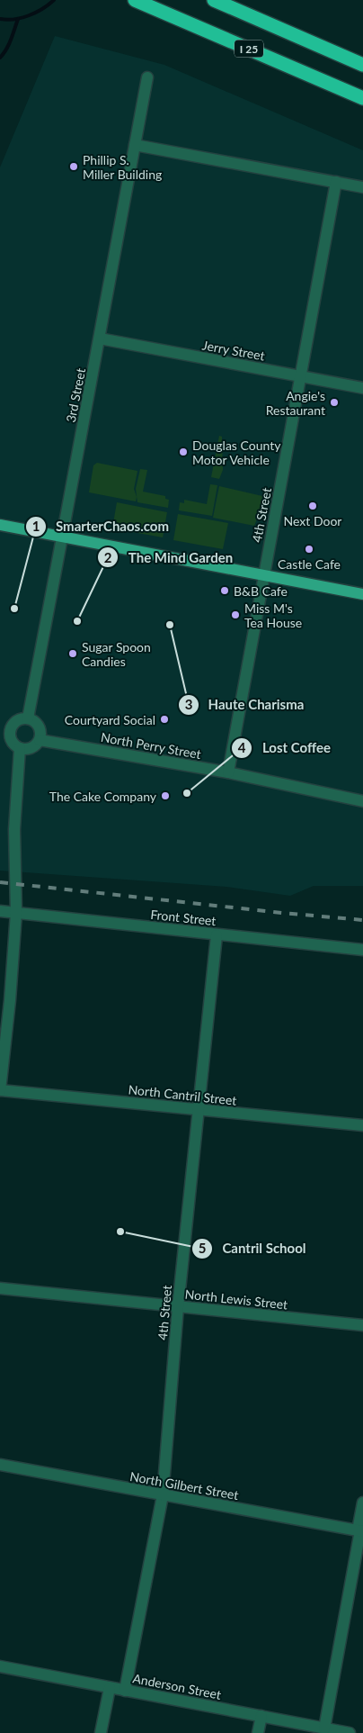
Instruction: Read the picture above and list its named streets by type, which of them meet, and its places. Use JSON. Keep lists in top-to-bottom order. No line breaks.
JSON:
{"streets":{"highway":["I 25"],"street":["Jerry Street","3rd Street","4th Street","North Perry Street","Front Street","North Cantril Street","North Lewis Street","North Gilbert Street","Anderson Street"]},"crossings":[["Jerry Street","3rd Street"],["Jerry Street","4th Street"],["3rd Street","North Perry Street"],["4th Street","North Perry Street"],["4th Street","Front Street"],["4th Street","North Cantril Street"],["4th Street","North Lewis Street"],["4th Street","North Gilbert Street"],["4th Street","Anderson Street"]],"places":["Phillip S. Miller Building","Angie's Restaurant","Douglas County Motor Vehicle","Next Door","Castle Cafe","B&B Cafe","SmarterChaos.com","Miss M's Tea House","The Mind Garden","Haute Charisma","Sugar Spoon Candies","Courtyard Social","Lost Coffee","The Cake Company","Cantril School"]}
